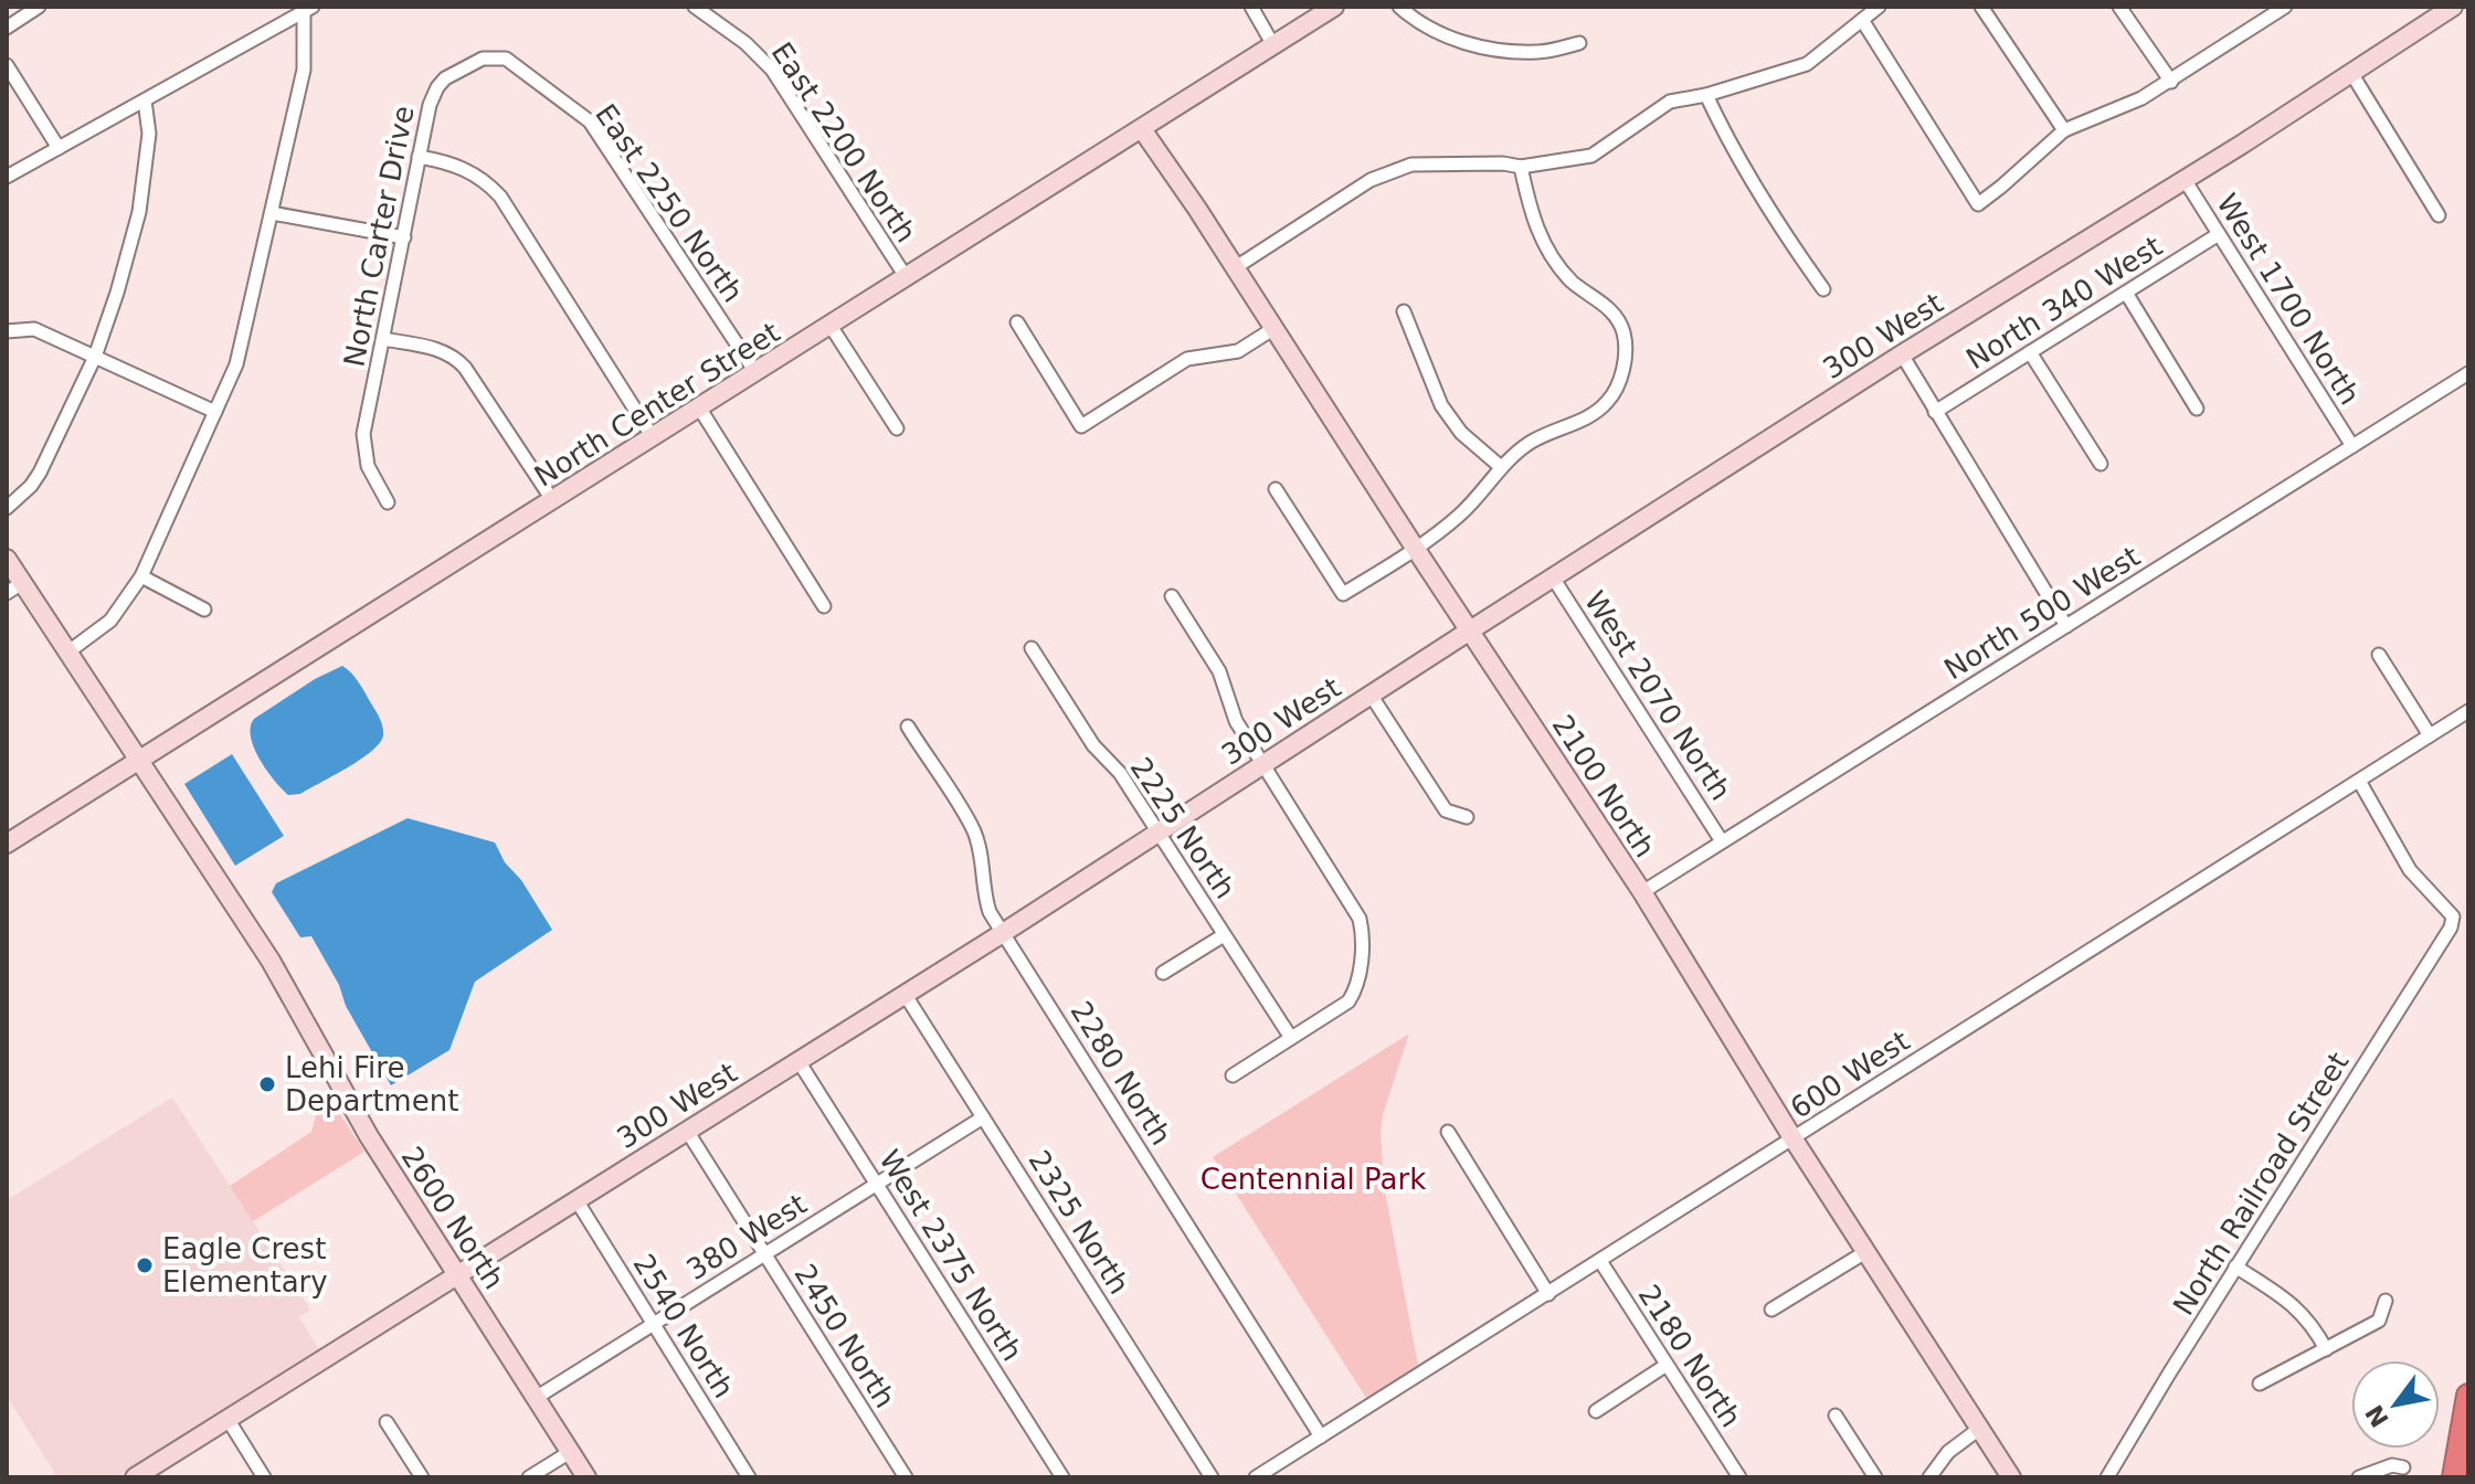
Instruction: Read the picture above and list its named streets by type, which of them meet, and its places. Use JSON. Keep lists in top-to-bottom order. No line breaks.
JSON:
{"streets":{"street":["East 2200 North","East 2250 North","North Carter Drive","West 1700 North","North 340 West","300 West","North Center Street","North 500 West","West 2070 North","2100 North","2225 North","2280 North","600 West","North Railroad Street","2600 North","2325 North","380 West","West 2375 North","2540 North","2450 North","2180 North"]},"crossings":[["East 2200 North","North Center Street"],["East 2250 North","North Carter Drive"],["East 2250 North","North Center Street"],["West 1700 North","North 340 West"],["West 1700 North","300 West"],["West 1700 North","North 500 West"],["300 West","West 2070 North"],["300 West","2100 North"],["300 West","2225 North"],["300 West","2280 North"],["300 West","2600 North"],["300 West","2325 North"],["300 West","West 2375 North"],["300 West","2540 North"],["300 West","2450 North"],["North Center Street","2100 North"],["North Center Street","2600 North"],["North 500 West","West 2070 North"],["North 500 West","2100 North"],["2100 North","600 West"],["2280 North","600 West"],["600 West","North Railroad Street"],["600 West","2180 North"],["2600 North","380 West"],["2325 North","380 West"],["380 West","West 2375 North"],["380 West","2540 North"],["380 West","2450 North"]],"parks":["Centennial Park"],"places":["Lehi Fire Department","Eagle Crest Elementary"],"north":"bottom left"}
